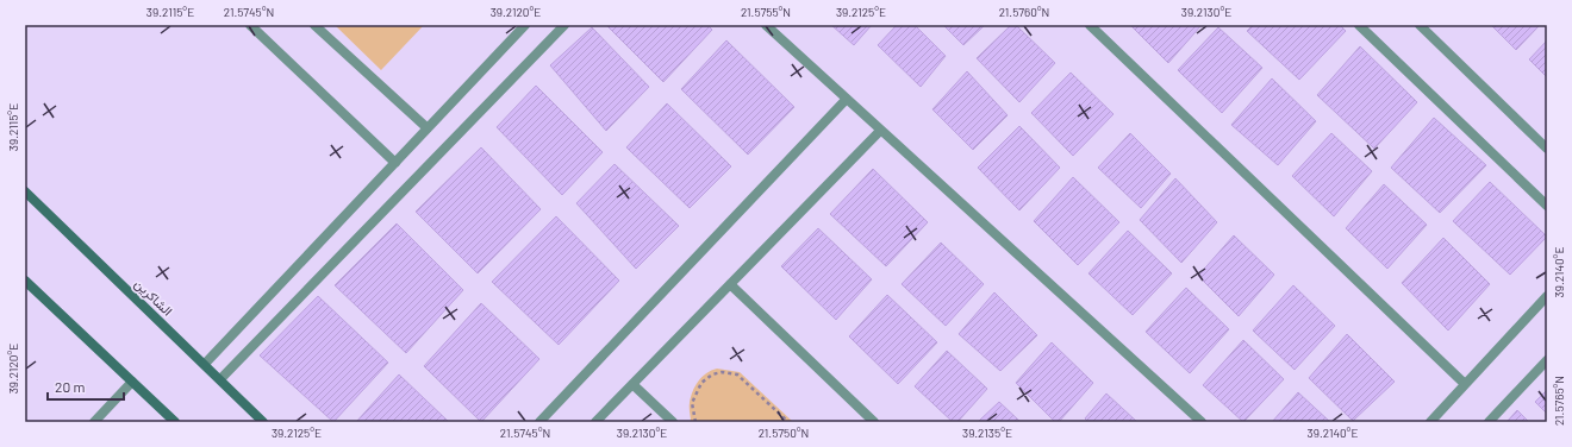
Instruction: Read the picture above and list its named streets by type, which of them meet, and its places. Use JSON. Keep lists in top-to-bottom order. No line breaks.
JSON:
{"streets":{"street":["الشاكرين"]},"scale_bar":"20 m","coordinates":["39.2115°E","21.5745°N","39.2120°E","21.5755°N","39.2125°E","21.5760°N","39.2130°E","39.2140°E","21.5765°N","21.5750°N","39.2135°E"]}
